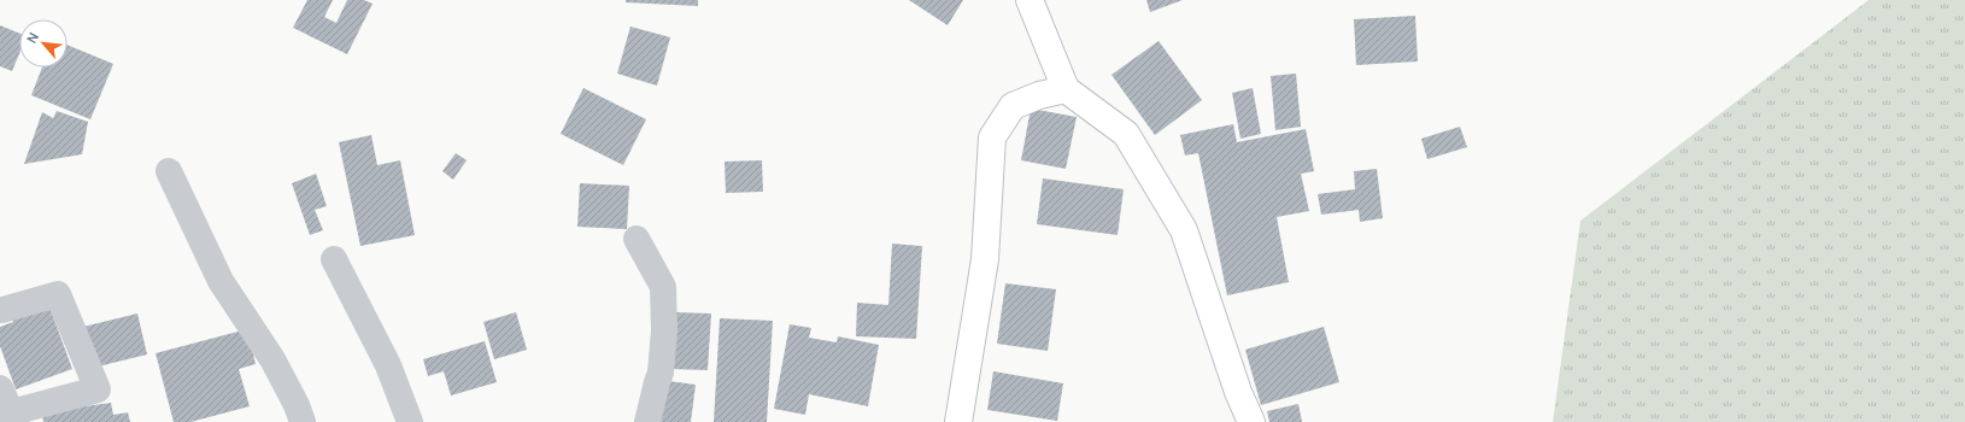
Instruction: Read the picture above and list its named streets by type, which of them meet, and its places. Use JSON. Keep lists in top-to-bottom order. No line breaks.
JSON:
{"north":"top left"}
